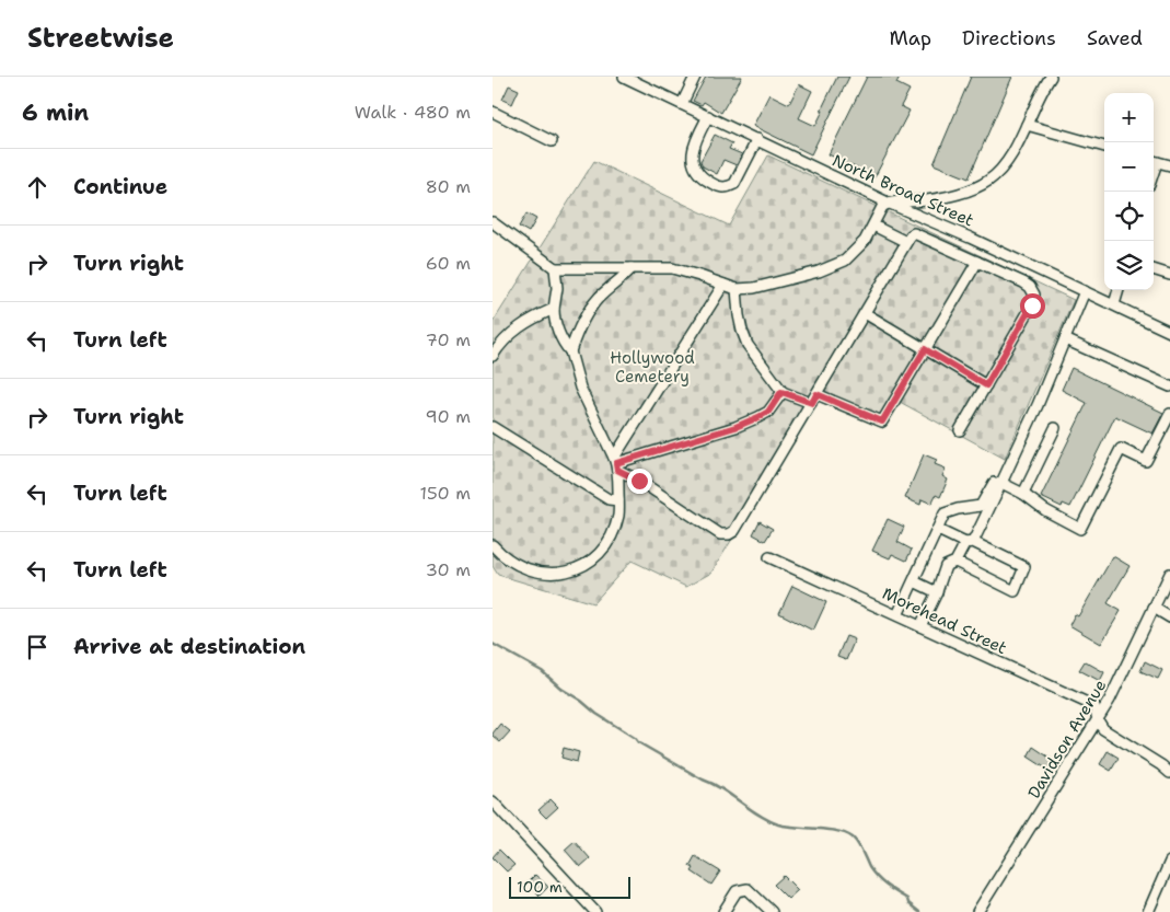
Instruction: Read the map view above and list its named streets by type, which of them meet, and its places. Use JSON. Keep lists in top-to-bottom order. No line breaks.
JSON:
{"streets":{"street":["North Broad Street","Morehead Street","Davidson Avenue"]},"crossings":[["Morehead Street","Davidson Avenue"]],"parks":["Hollywood Cemetery"],"scale_bar":"100 m","page":{"header":"Streetwise","nav":["Map","Directions","Saved"],"heading":["6 min","Walk · 480 m"],"map_buttons":["+","−"],"list":[["Continue","80 m"],["Turn right","60 m"],["Turn left","70 m"],["Turn right","90 m"],["Turn left","150 m"],["Turn left","30 m"],"Arrive at destination"],"scale":"100 m"}}
